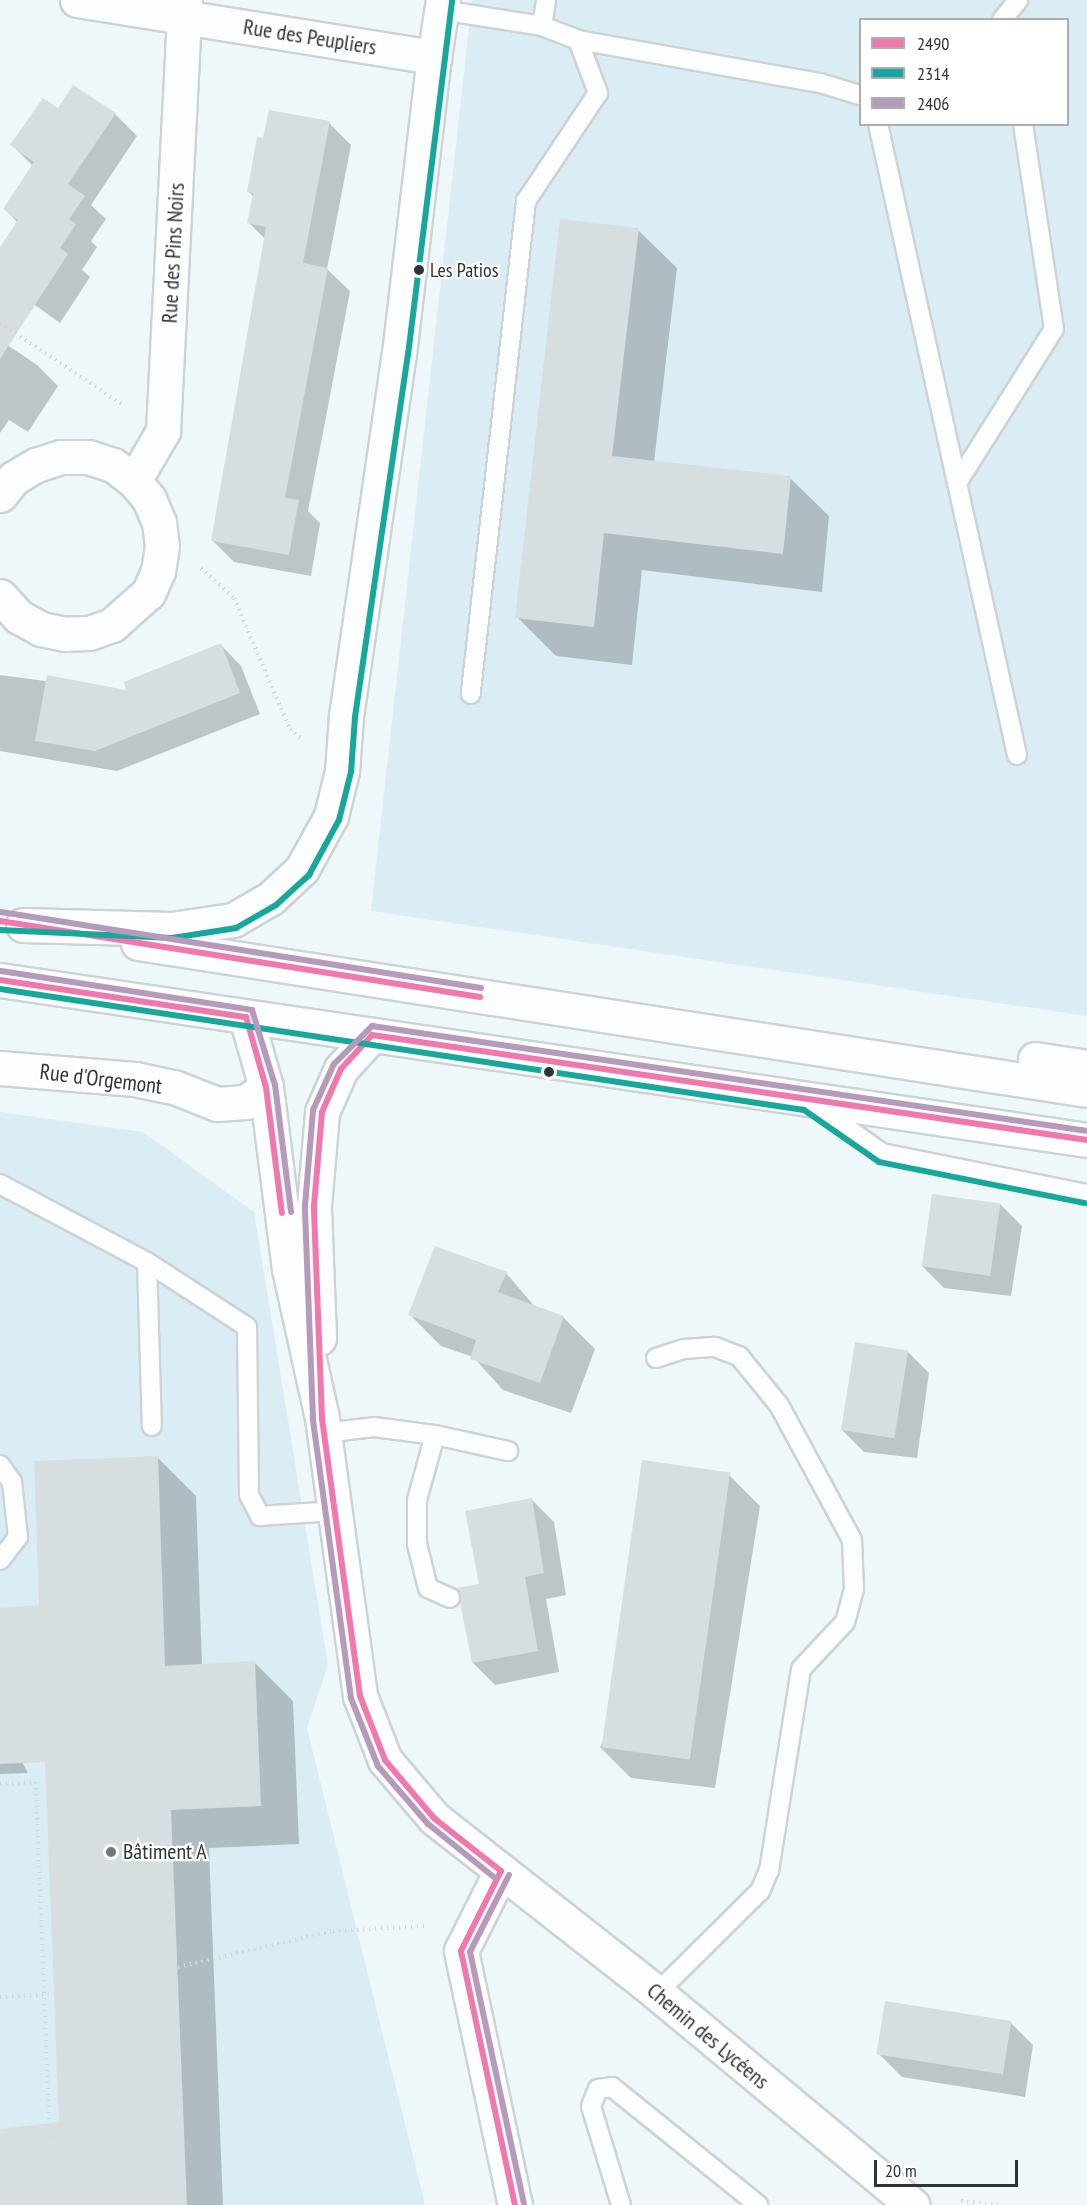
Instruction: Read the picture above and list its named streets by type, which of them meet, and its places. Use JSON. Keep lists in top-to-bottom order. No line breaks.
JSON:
{"streets":{"street":["Rue des Peupliers","Rue des Pins Noirs","Rue d'Orgemont","Chemin des Lycéens"]},"crossings":[["Rue des Peupliers","Rue des Pins Noirs"]],"places":["Les Patios","Bâtiment A"],"lines":["transit line 2314","transit line 2406","transit line 2490"],"legend":["2490","2314","2406"],"scale_bar":"20 m"}
